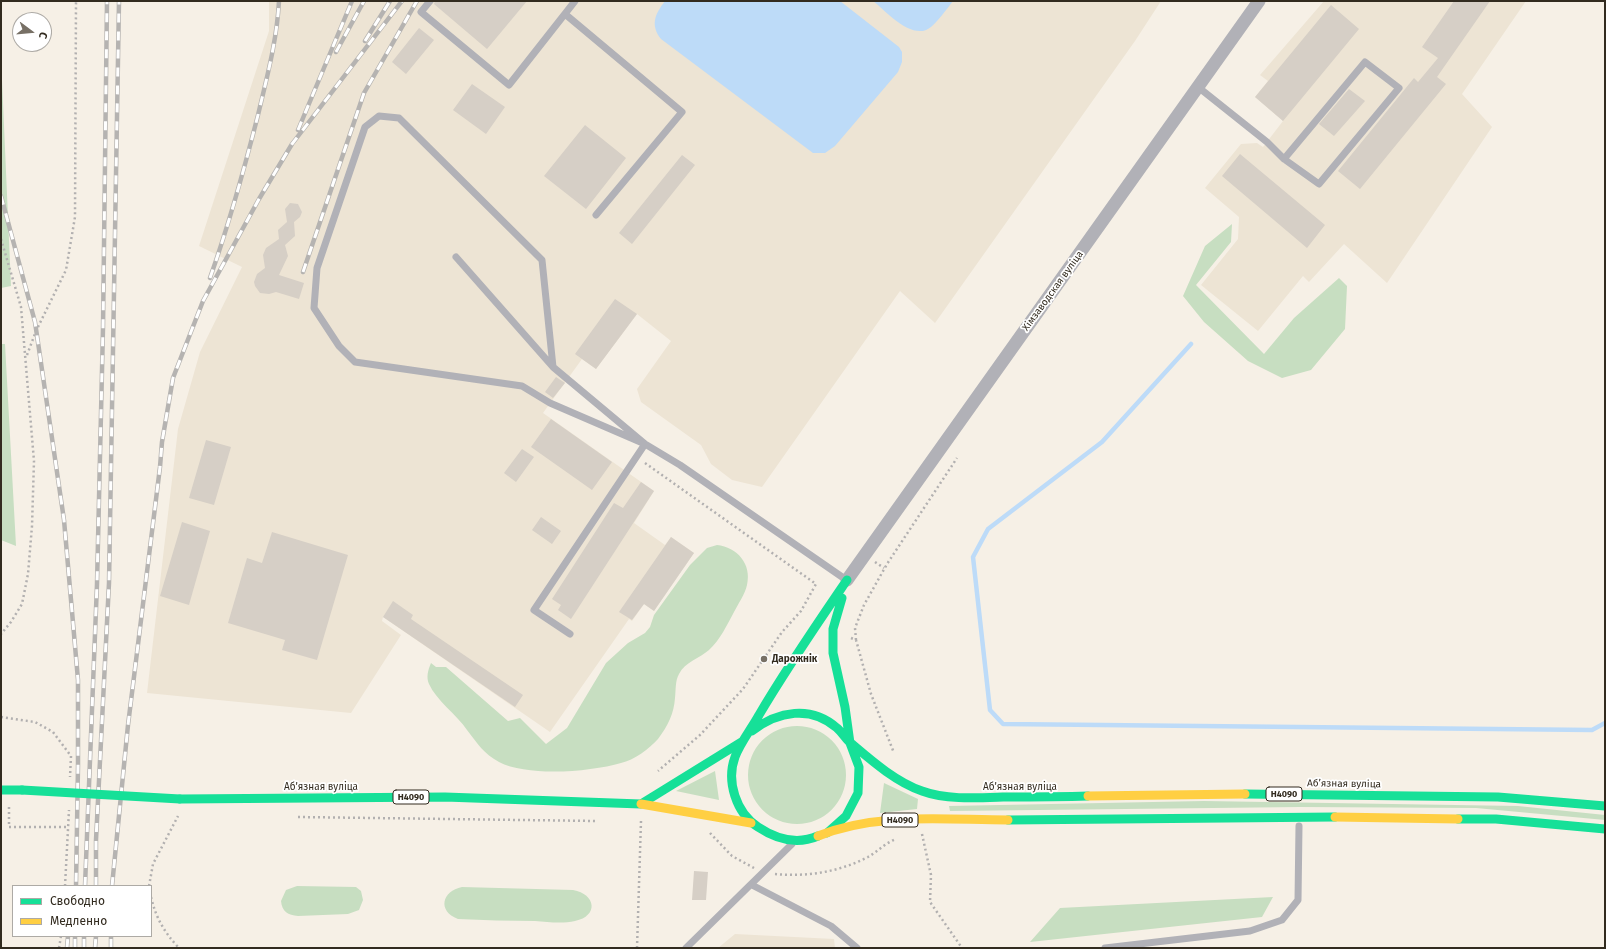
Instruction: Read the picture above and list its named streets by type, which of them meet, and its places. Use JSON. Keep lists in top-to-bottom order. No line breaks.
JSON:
{"streets":{"main road":["Абʼязная вуліца","Н4090"],"street":["Хімзаводская вуліца"]},"crossings":[["Абʼязная вуліца","Н4090"]],"places":["Дарожнік"],"legend":["Свободно","Медленно"],"north":"right"}
